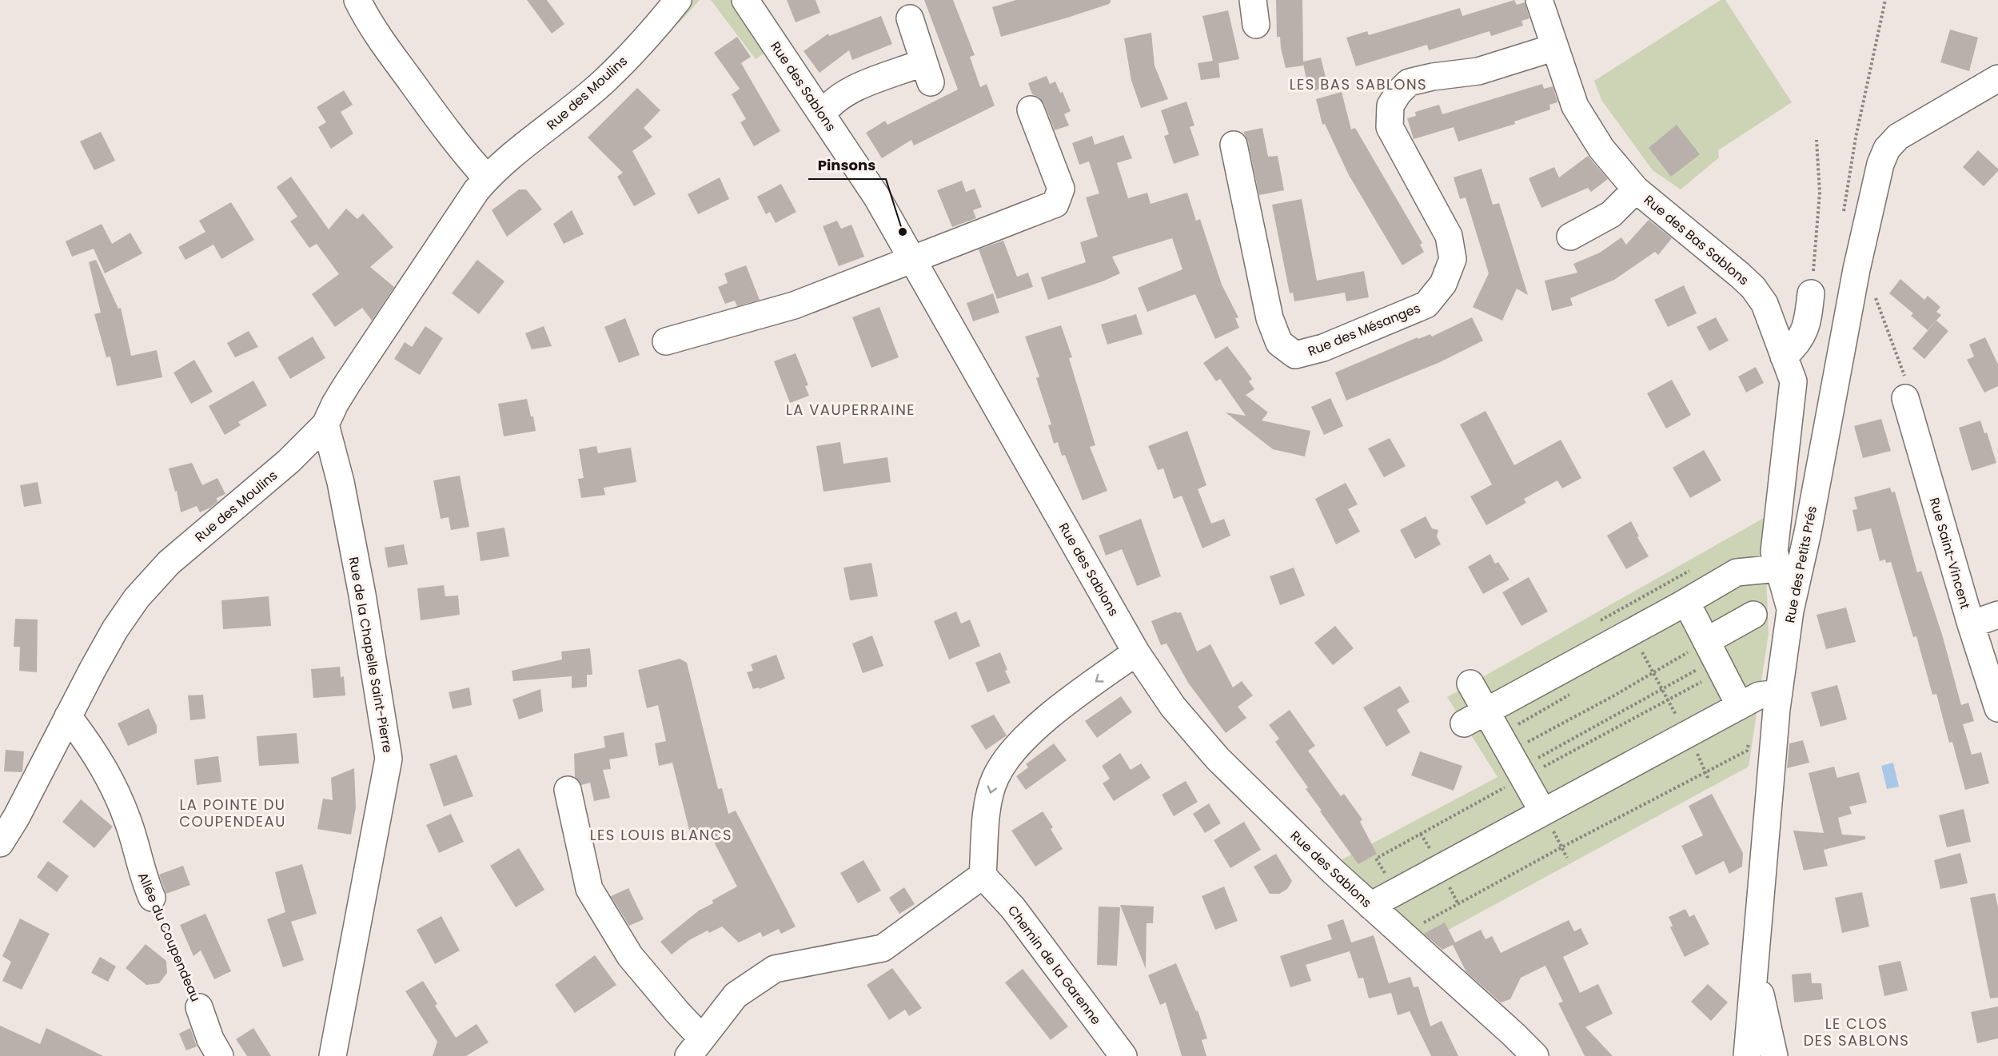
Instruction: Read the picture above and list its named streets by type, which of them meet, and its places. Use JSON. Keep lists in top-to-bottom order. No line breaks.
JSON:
{"streets":{"street":["Rue des Sablons","Rue des Moulins","Rue des Bas Sablons","Rue des Mésanges","Rue Saint-Vincent","Rue des Petits Prés","Rue de la Chapelle Saint-Pierre","Allée du Coupendeau","Chemin de la Garenne"]},"crossings":[["Rue des Moulins","Rue de la Chapelle Saint-Pierre"],["Rue des Moulins","Allée du Coupendeau"],["Rue des Bas Sablons","Rue des Mésanges"],["Rue des Bas Sablons","Rue des Petits Prés"]],"districts":["LES BAS SABLONS","LA VAUPERRAINE","LA POINTE DU COUPENDEAU","LES LOUIS BLANCS","LE CLOS DES SABLONS"],"places":["Pinsons"]}
